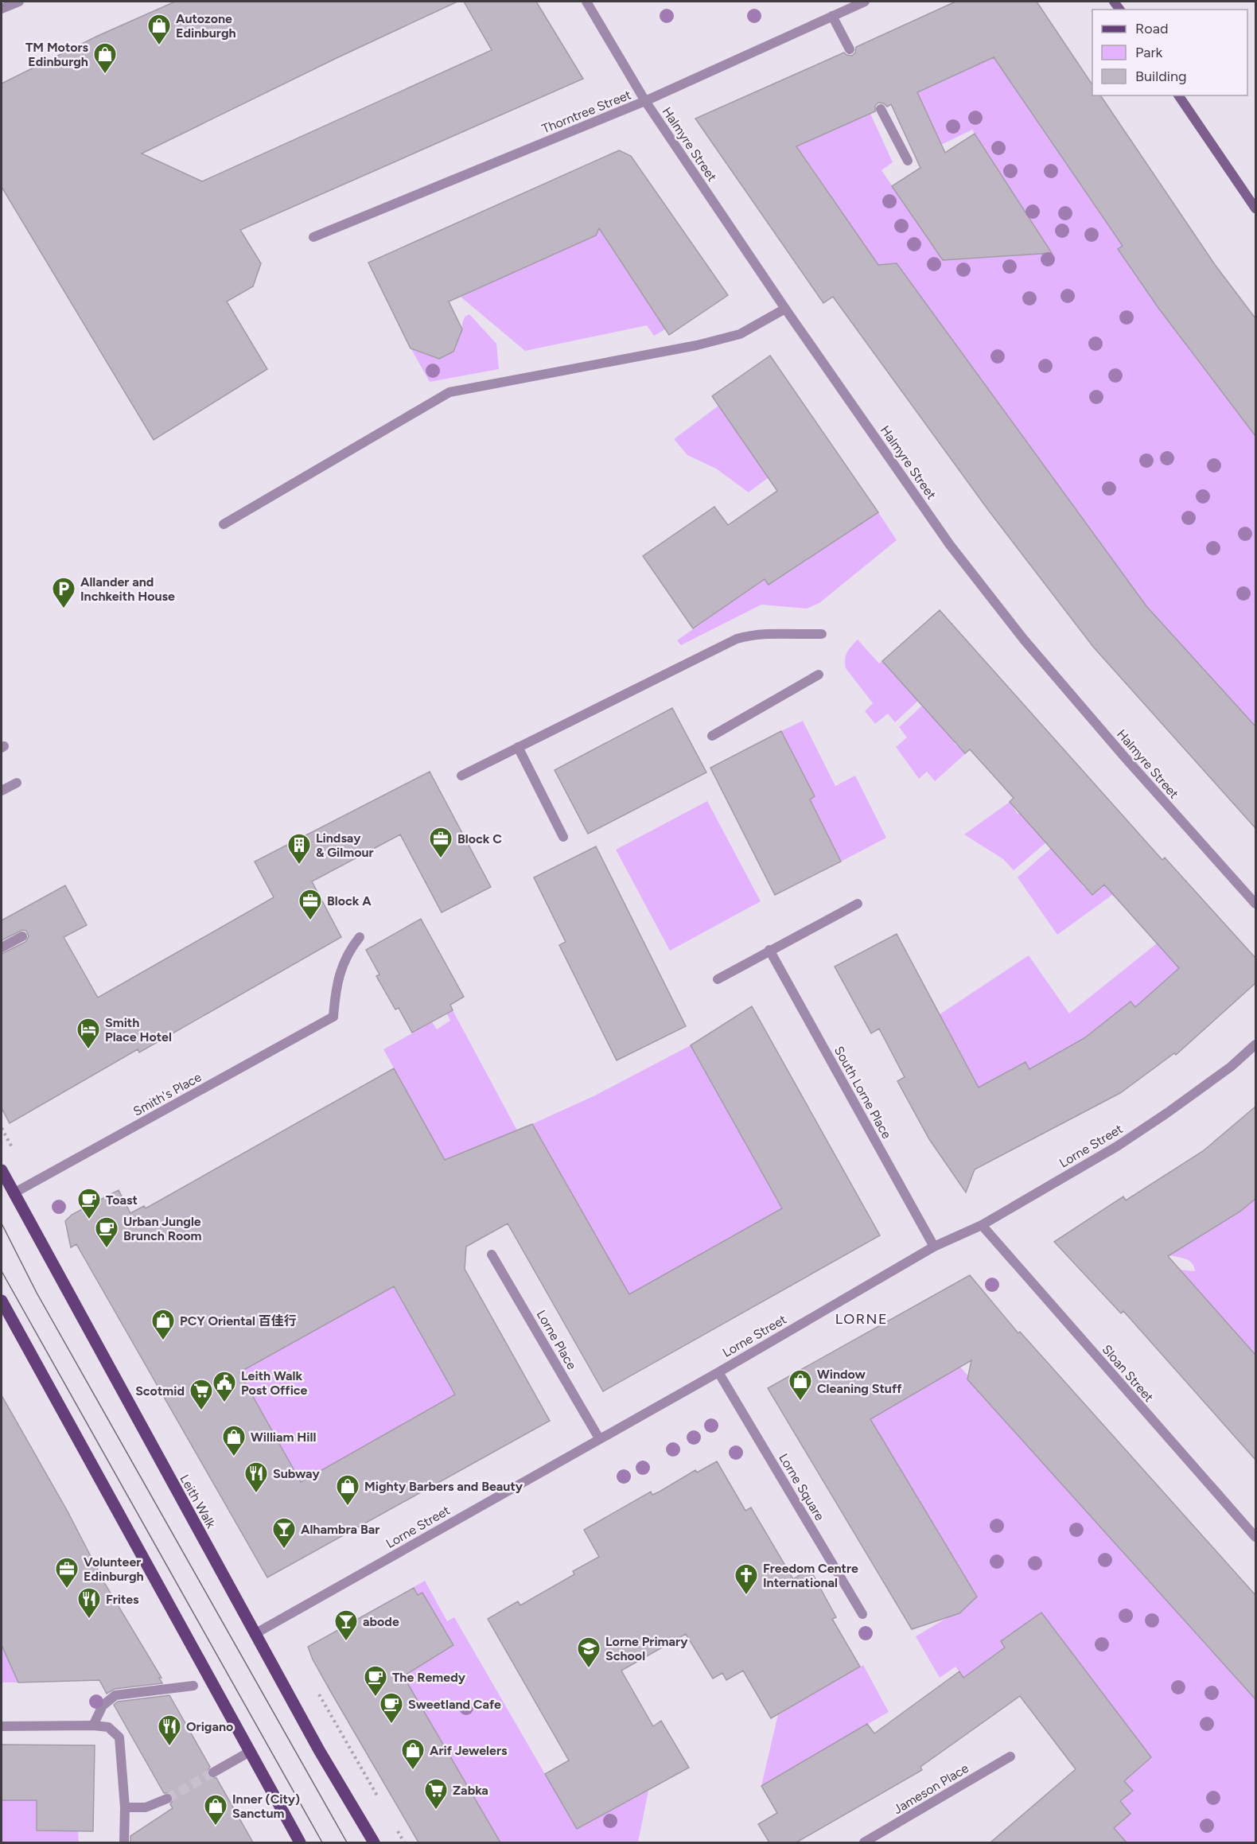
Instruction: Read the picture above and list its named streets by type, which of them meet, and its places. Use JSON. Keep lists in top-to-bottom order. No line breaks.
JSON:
{"streets":{"main road":["Leith Walk"],"street":["Thorntree Street","Halmyre Street","South Lorne Place","Smith's Place","Lorne Street","Lorne Place","Sloan Street","Lorne Square","Jameson Place"]},"crossings":[["Thorntree Street","Halmyre Street"],["South Lorne Place","Lorne Street"],["Smith's Place","Leith Walk"],["Lorne Street","Lorne Place"],["Lorne Street","Sloan Street"],["Lorne Street","Lorne Square"],["Lorne Street","Leith Walk"]],"districts":["LORNE"],"places":{"shop":["Autozone Edinburgh","TM Motors Edinburgh","PCY Oriental 百佳行","Window Cleaning Stuff","William Hill","Mighty Barbers and Beauty","Arif Jewelers","Inner (City) Sanctum"],"parking":["Allander and Inchkeith House"],"office":["Block C","Block A","Volunteer Edinburgh"],"building":["Lindsay & Gilmour"],"hotel":["Smith Place Hotel"],"cafe":["Toast","Urban Jungle Brunch Room","The Remedy","Sweetland Cafe"],"public building":["Leith Walk Post Office"],"supermarket":["Scotmid","Zabka"],"restaurant":["Subway","Frites","Origano"],"bar":["Alhambra Bar","abode"],"church":["Freedom Centre International"],"school or university":["Lorne Primary School"]},"legend":["Road","Park","Building"]}
